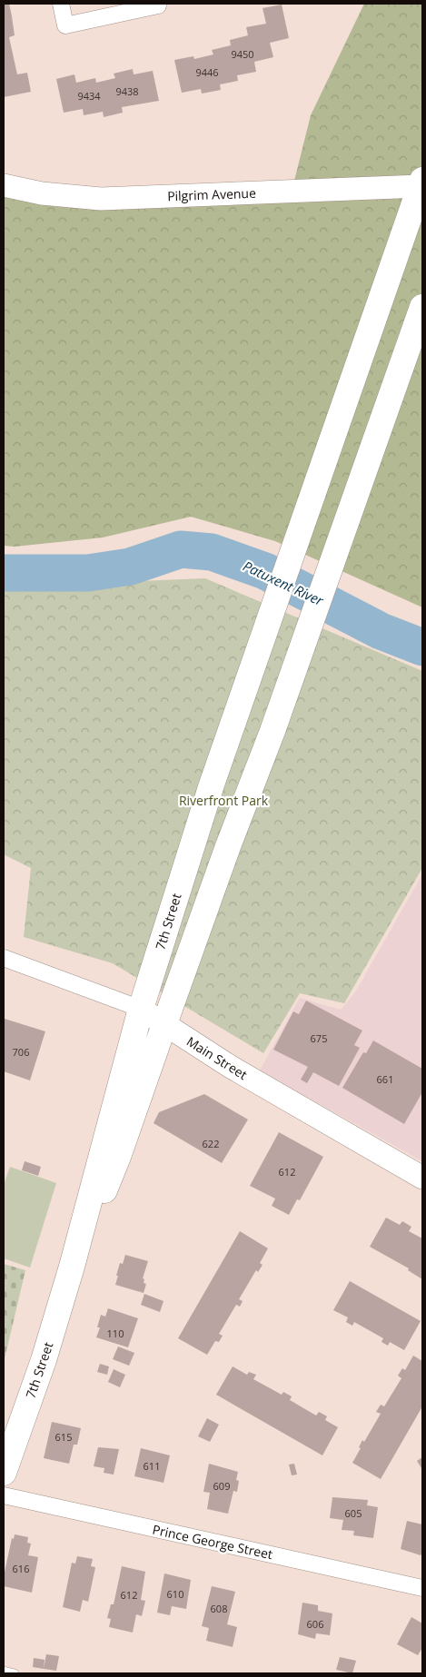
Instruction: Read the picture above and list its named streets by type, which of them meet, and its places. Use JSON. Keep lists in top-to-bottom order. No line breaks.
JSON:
{"streets":{"main road":["7th Street"],"street":["Pilgrim Avenue","Main Street","Prince George Street"]},"crossings":[["Pilgrim Avenue","7th Street"],["7th Street","Main Street"]],"water":["Patuxent River"],"parks":["Riverfront Park"],"house_numbers":["9450","9446","9438","9434","675","706","661","622","612","110","615","611","609","605","616","610","612","608","606"]}
